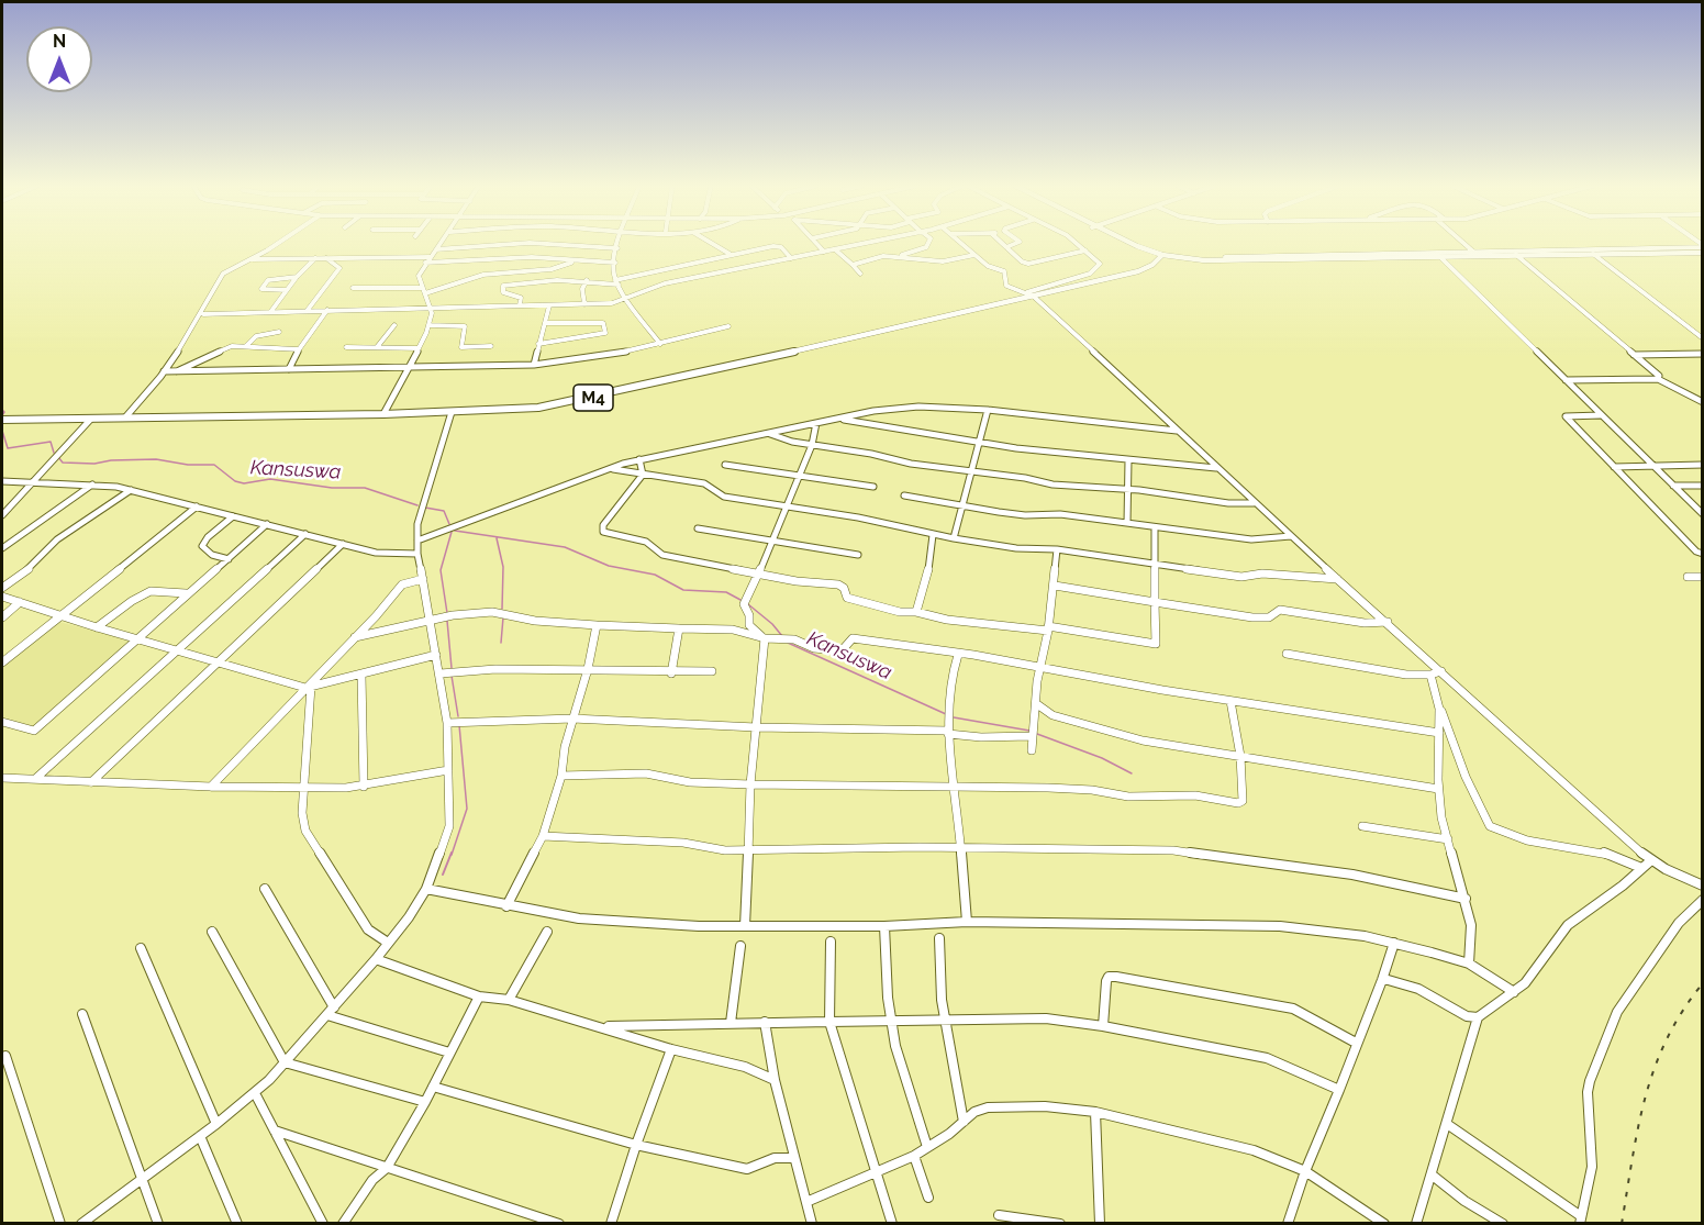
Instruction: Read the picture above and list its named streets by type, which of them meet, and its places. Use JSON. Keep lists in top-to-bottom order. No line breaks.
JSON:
{"streets":{"main road":["M4"]},"water":["Kansuswa"],"north":"top"}
